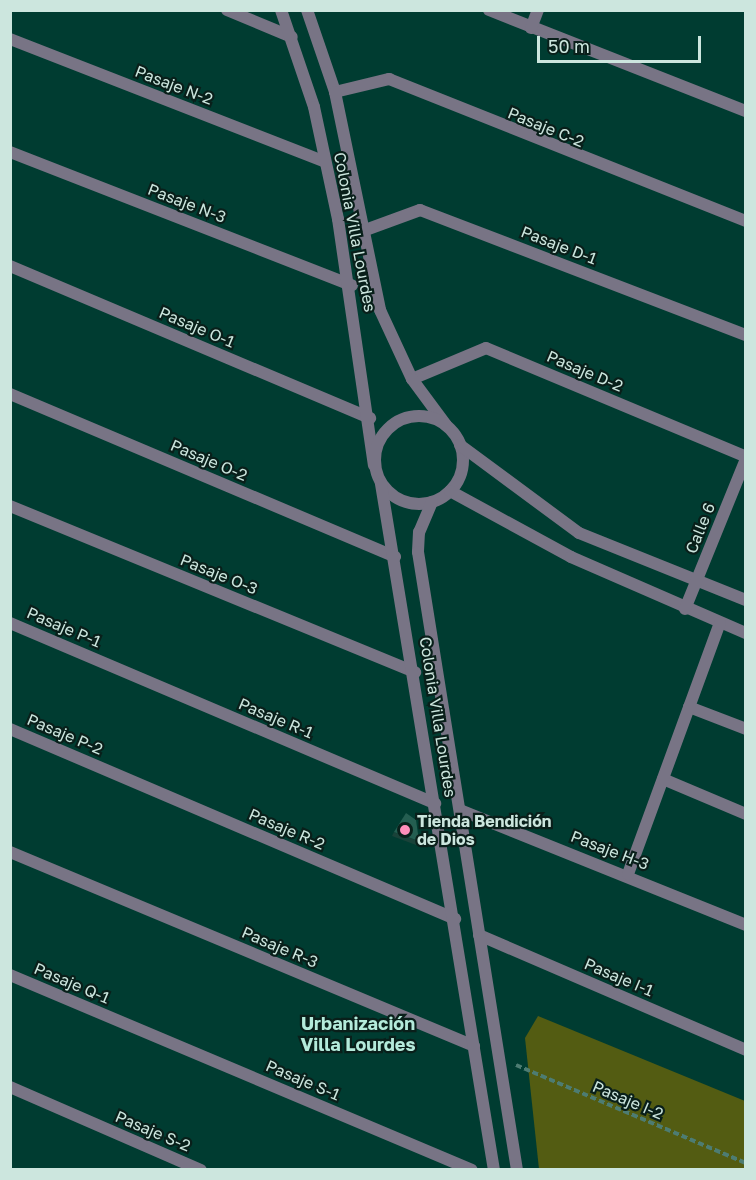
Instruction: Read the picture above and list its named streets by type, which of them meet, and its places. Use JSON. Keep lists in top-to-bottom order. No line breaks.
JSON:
{"streets":{"street":["Pasaje N-2","Pasaje C-2","Pasaje N-3","Colonia Villa Lourdes","Pasaje D-1","Pasaje O-1","Pasaje D-2","Pasaje O-2","Calle 6","Pasaje O-3","Pasaje P-1","Pasaje R-1","Pasaje P-2","Pasaje R-2","Pasaje H-3","Pasaje R-3","Pasaje I-1","Pasaje Q-1","Pasaje S-1","Pasaje S-2"],"path":["Pasaje I-2"]},"crossings":[["Pasaje N-2","Colonia Villa Lourdes"],["Pasaje C-2","Colonia Villa Lourdes"],["Pasaje N-3","Colonia Villa Lourdes"],["Colonia Villa Lourdes","Pasaje D-1"],["Colonia Villa Lourdes","Pasaje O-1"],["Colonia Villa Lourdes","Pasaje D-2"],["Colonia Villa Lourdes","Pasaje O-2"],["Colonia Villa Lourdes","Pasaje O-3"],["Colonia Villa Lourdes","Pasaje R-1"],["Colonia Villa Lourdes","Pasaje R-2"],["Colonia Villa Lourdes","Pasaje H-3"],["Colonia Villa Lourdes","Pasaje R-3"],["Colonia Villa Lourdes","Pasaje I-1"],["Colonia Villa Lourdes","Pasaje I-2"],["Pasaje D-2","Calle 6"],["Pasaje P-1","Pasaje R-1"],["Pasaje P-2","Pasaje R-2"],["Pasaje Q-1","Pasaje S-1"]],"districts":["Urbanización Villa Lourdes"],"places":["Tienda Bendición de Dios"],"scale_bar":"50 m"}
